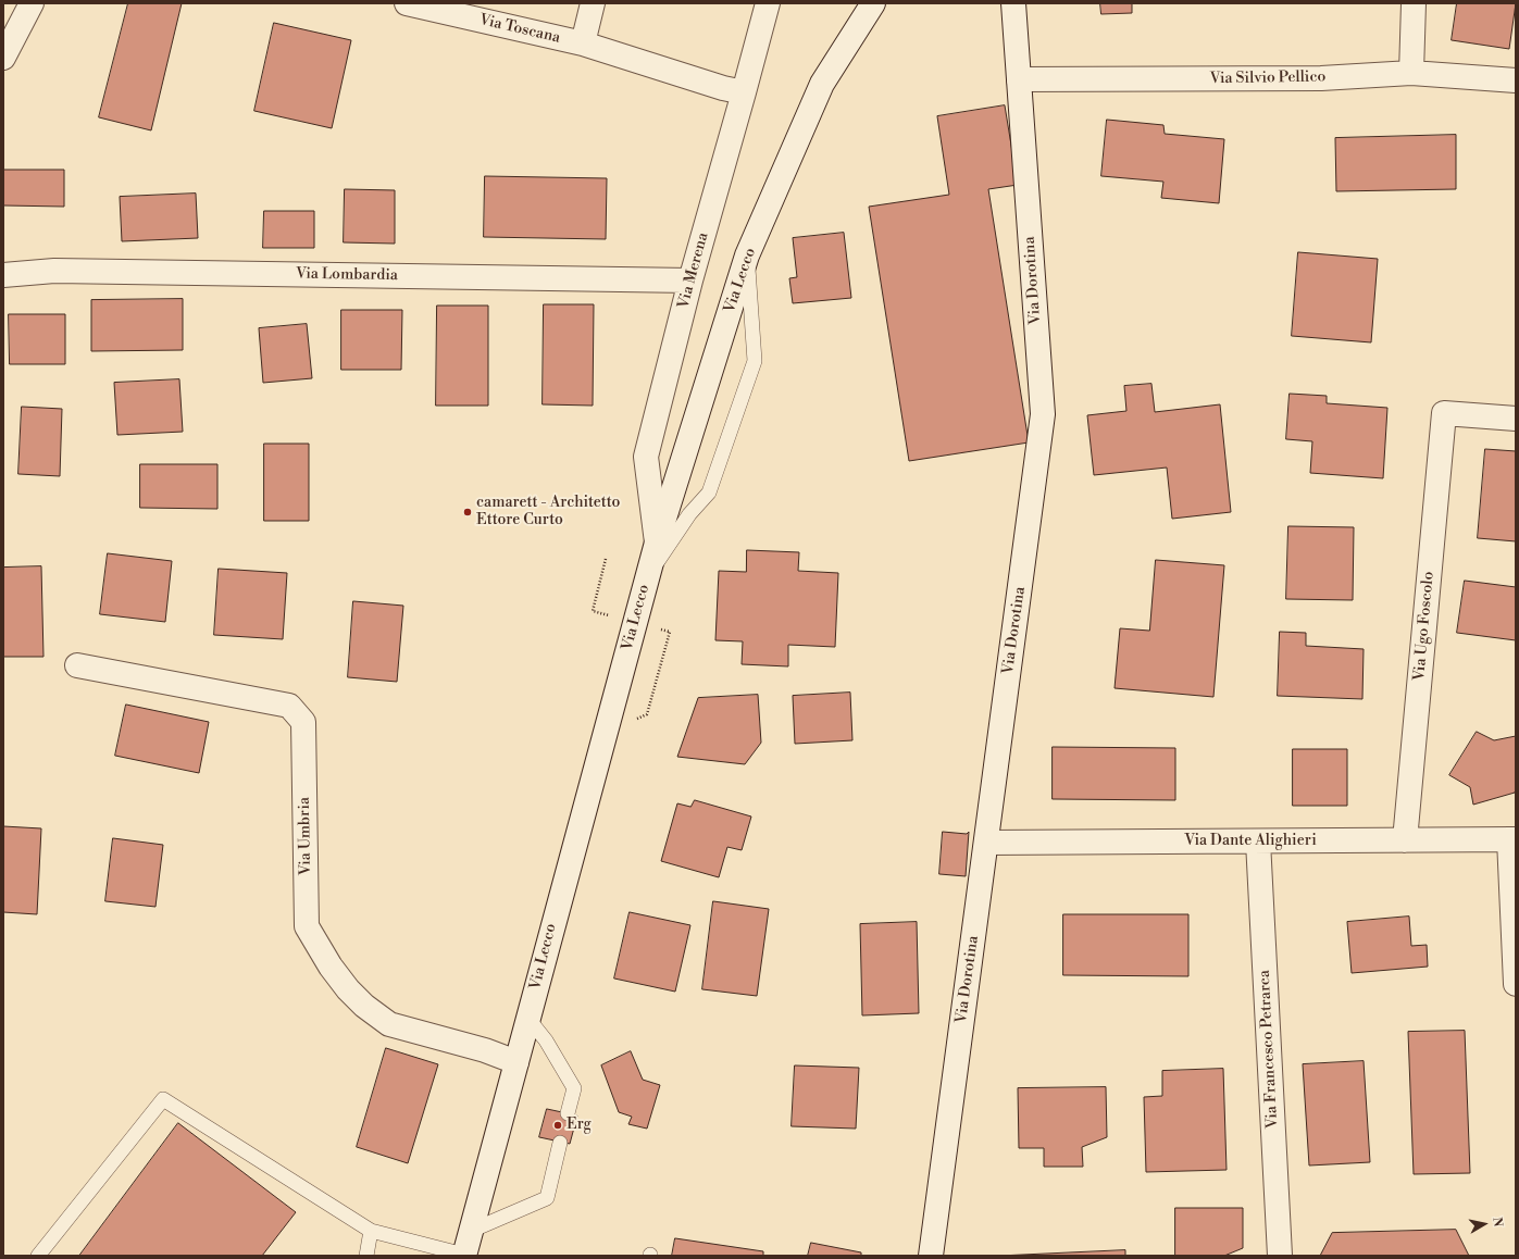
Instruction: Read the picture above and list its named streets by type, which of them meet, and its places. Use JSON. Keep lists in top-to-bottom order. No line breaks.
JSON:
{"streets":{"street":["Via Toscana","Via Silvio Pellico","Via Merena","Via Lombardia","Via Lecco","Via Dorotina","Via Ugo Foscolo","Via Umbria","Via Dante Alighieri","Via Francesco Petrarca"]},"crossings":[["Via Toscana","Via Merena"],["Via Silvio Pellico","Via Dorotina"],["Via Merena","Via Lombardia"],["Via Merena","Via Lecco"],["Via Lecco","Via Umbria"],["Via Dorotina","Via Dante Alighieri"],["Via Ugo Foscolo","Via Dante Alighieri"],["Via Dante Alighieri","Via Francesco Petrarca"]],"places":["camarett - Architetto Ettore Curto","Erg"],"north":"right"}
